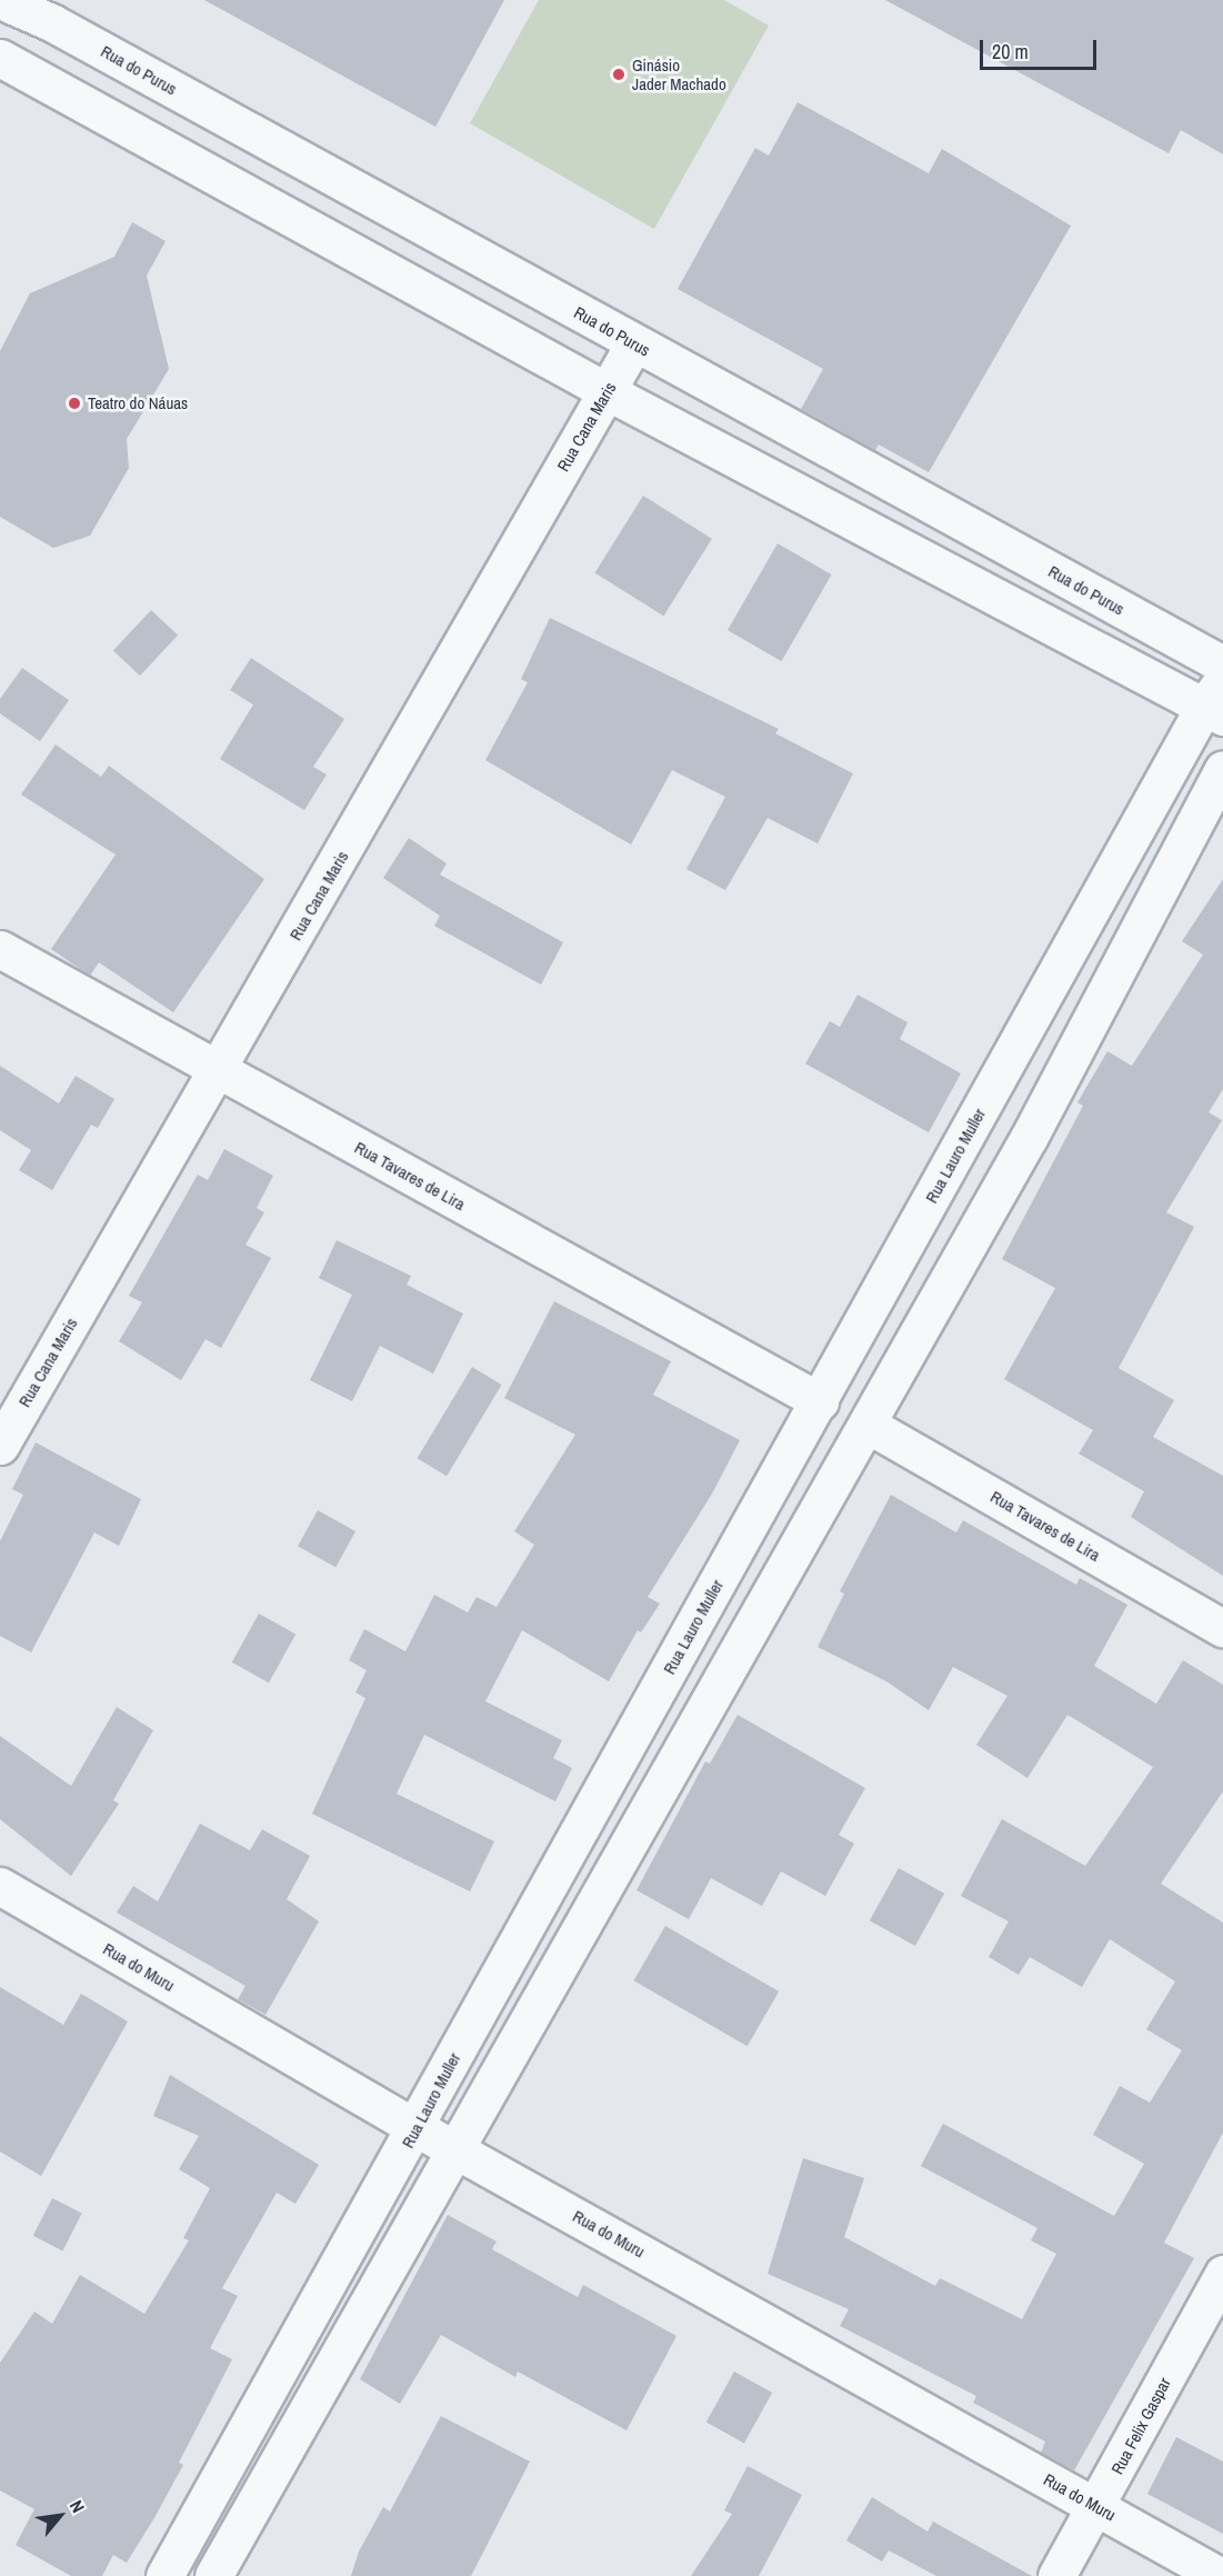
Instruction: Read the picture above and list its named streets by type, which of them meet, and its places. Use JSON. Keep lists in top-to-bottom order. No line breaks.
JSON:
{"streets":{"street":["Rua do Purus","Rua Cana Maris","Rua Lauro Muller","Rua Tavares de Lira","Rua do Muru","Rua Felix Gaspar"]},"crossings":[["Rua do Purus","Rua Cana Maris"],["Rua Cana Maris","Rua Tavares de Lira"],["Rua Lauro Muller","Rua Tavares de Lira"],["Rua Lauro Muller","Rua do Muru"],["Rua do Muru","Rua Felix Gaspar"]],"places":["Ginásio Jader Machado","Teatro do Náuas"],"scale_bar":"20 m","north":"top right"}
